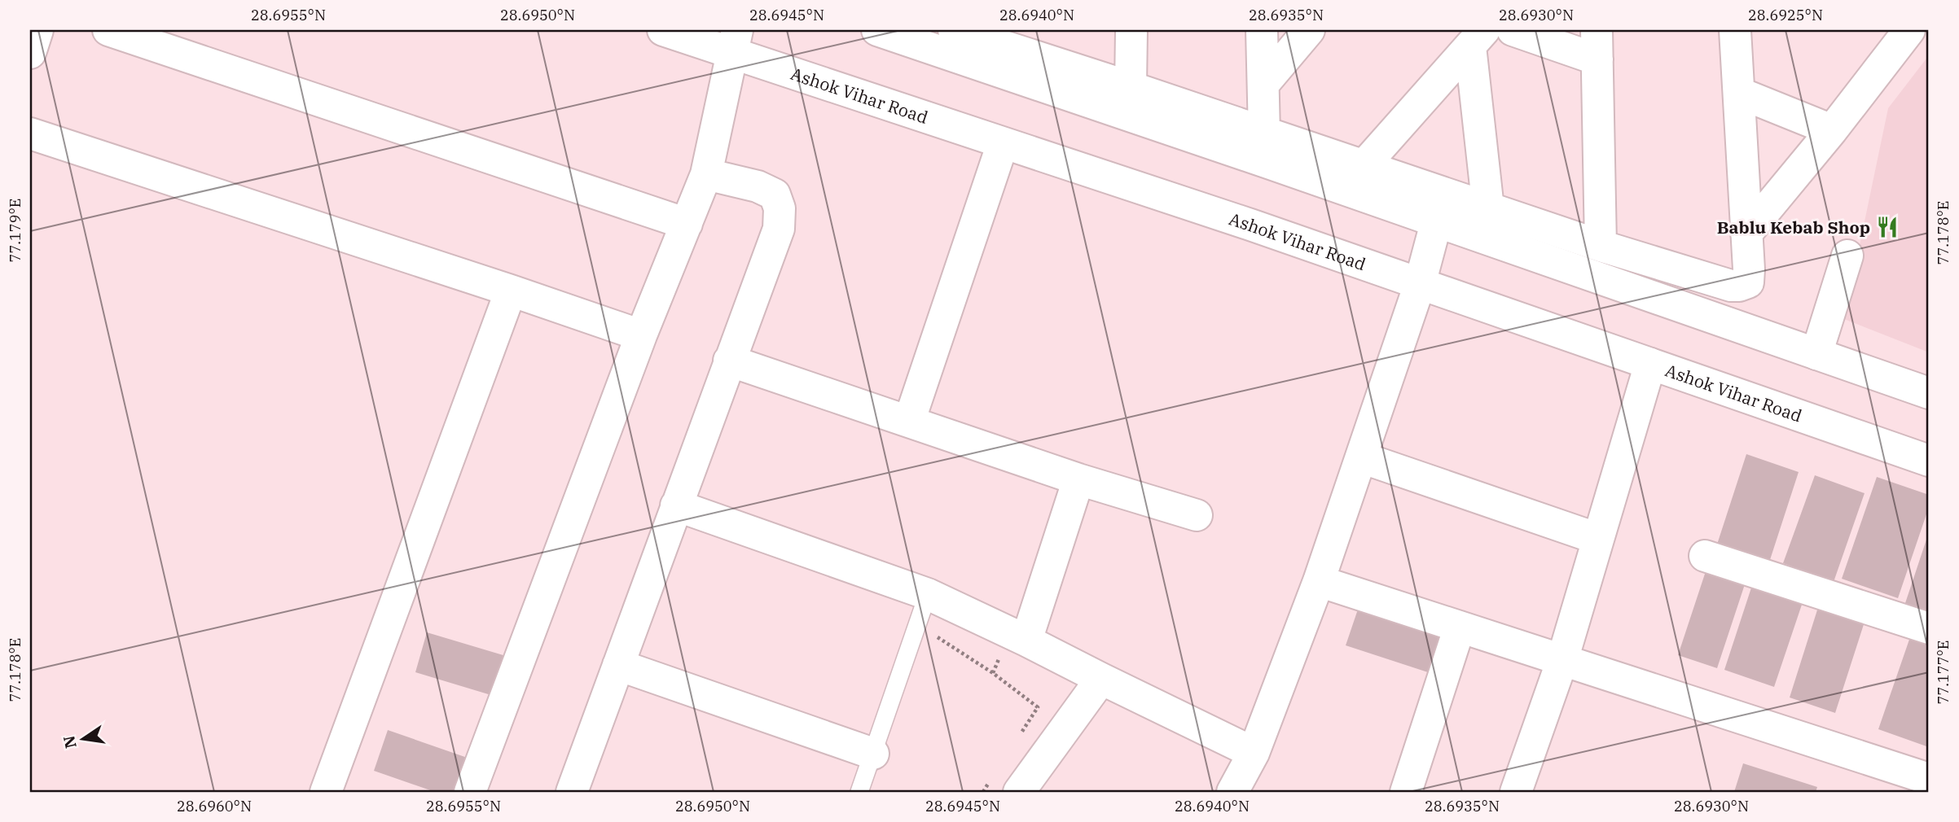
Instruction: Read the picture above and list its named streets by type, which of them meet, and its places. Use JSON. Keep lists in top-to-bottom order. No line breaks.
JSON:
{"streets":{"street":["Ashok Vihar Road"]},"places":{"restaurant":["Bablu Kebab Shop"]},"north":"left","coordinates":["28.6955°N","28.6950°N","28.6945°N","28.6940°N","28.6935°N","28.6930°N","28.6925°N","77.179°E","77.178°E","77.177°E","28.6960°N"]}
